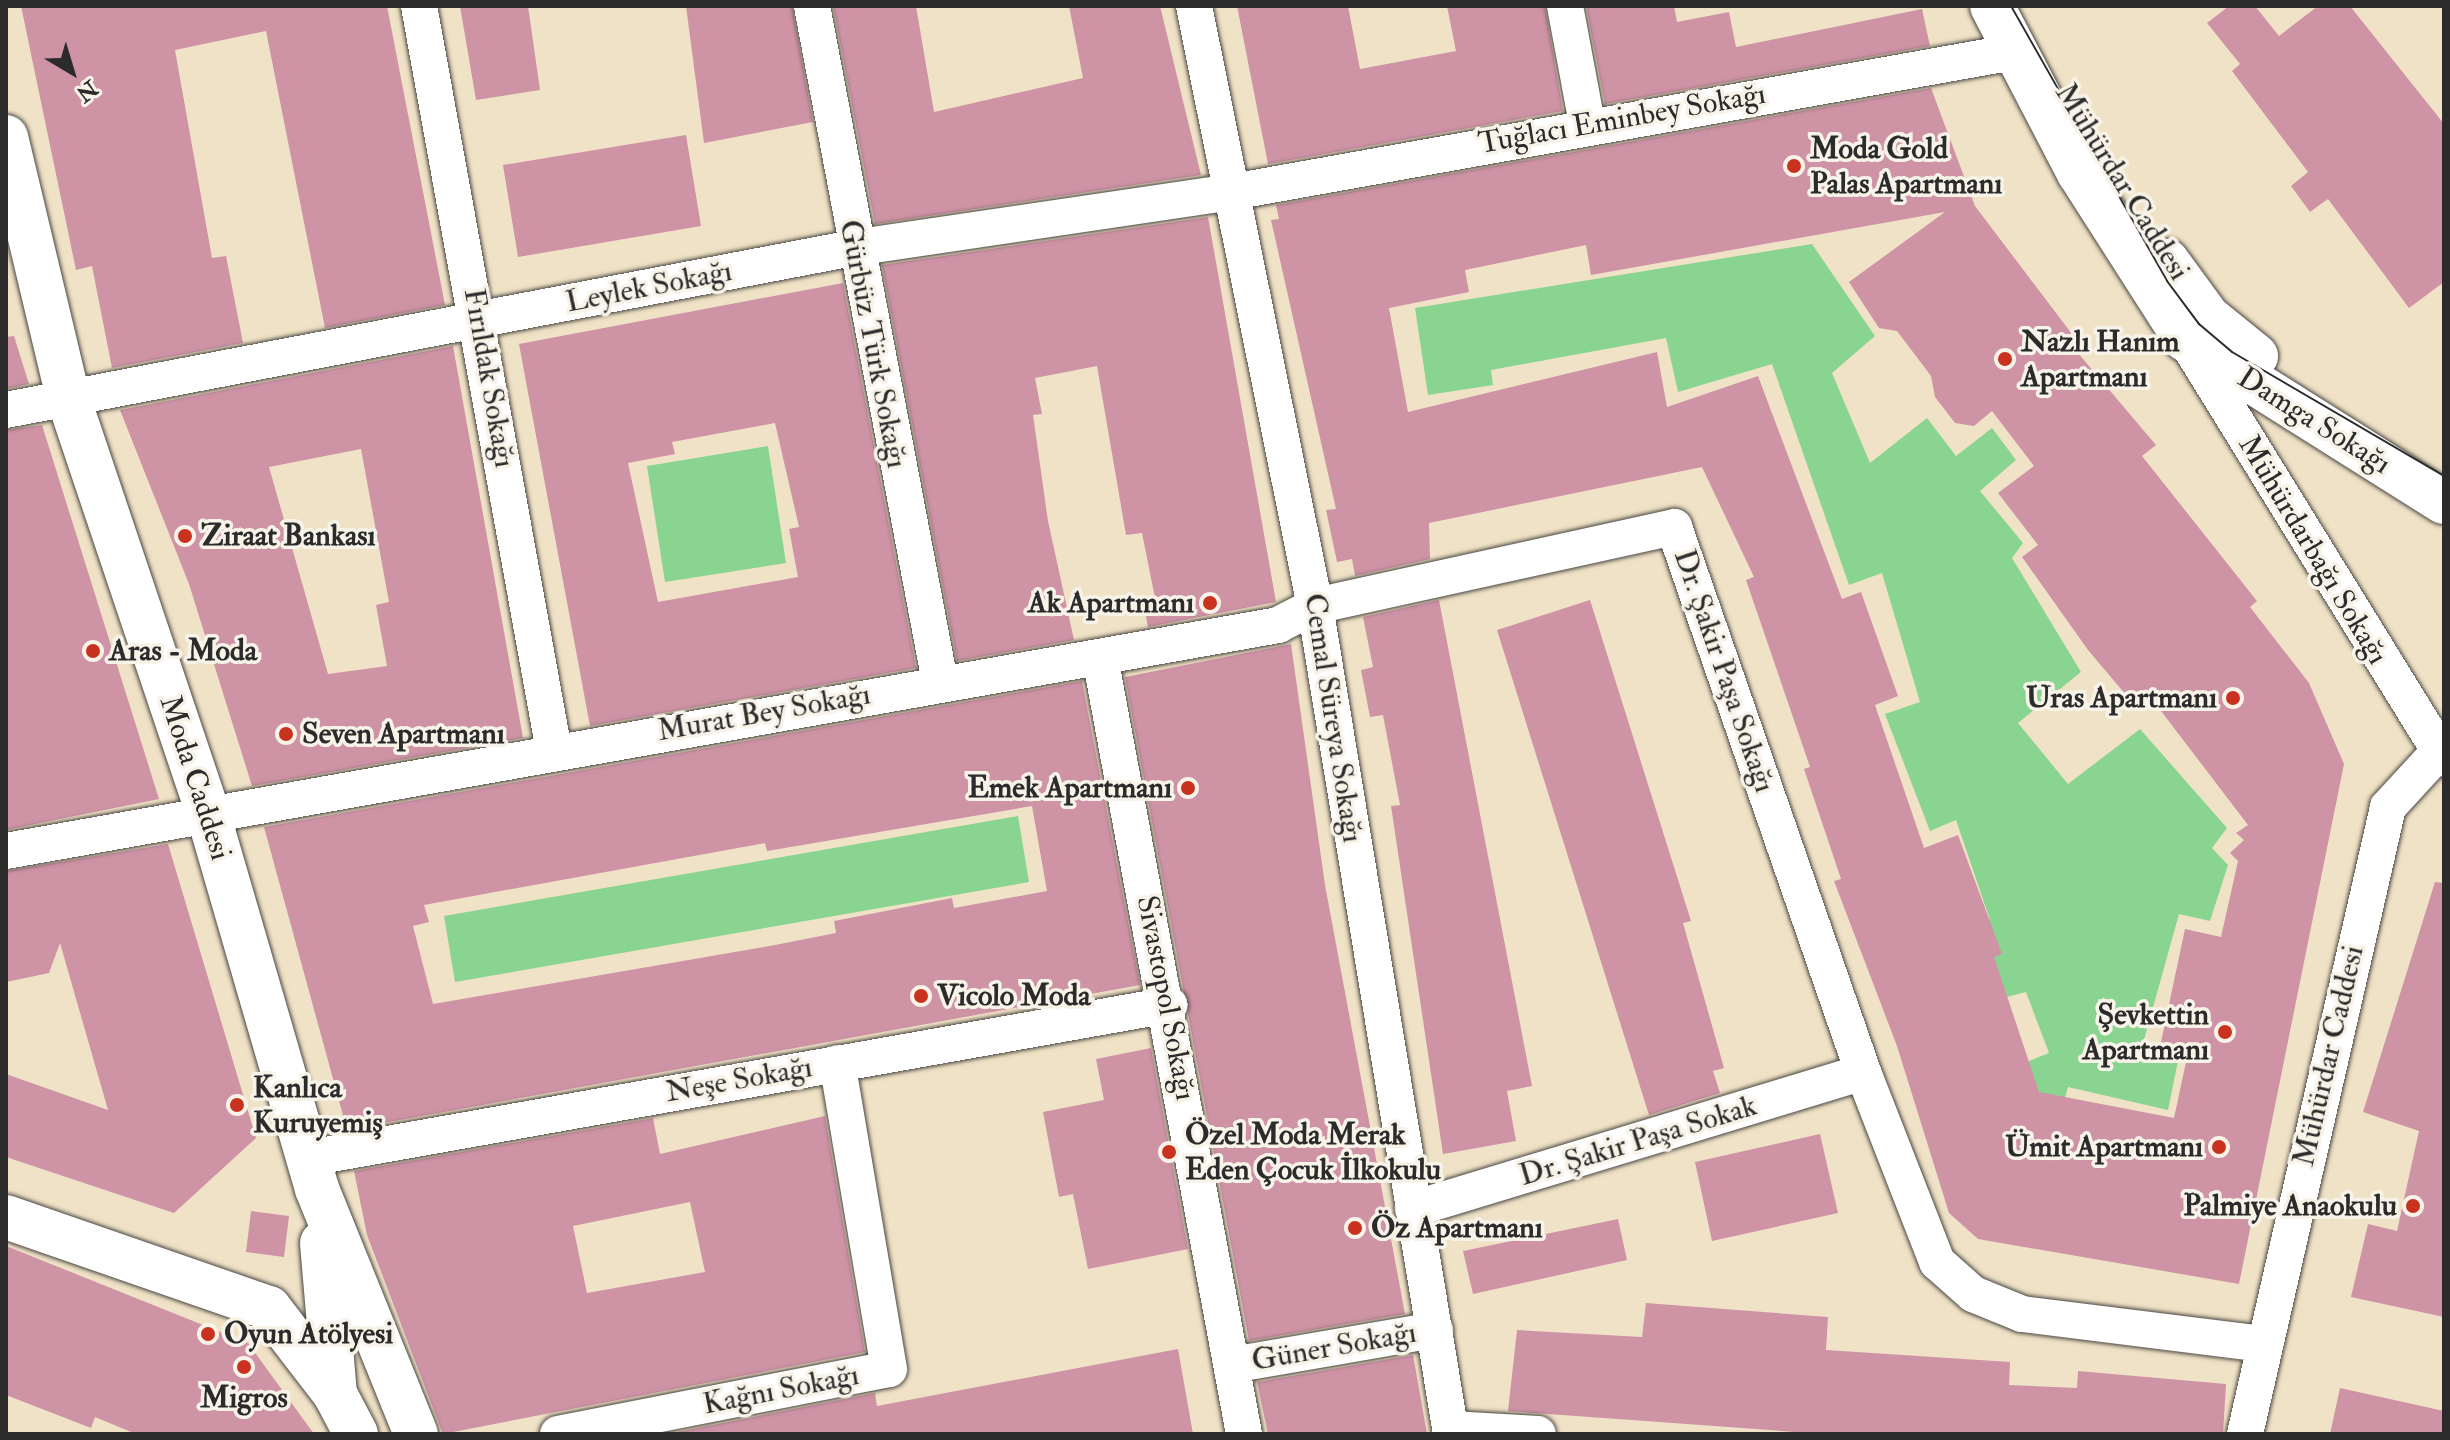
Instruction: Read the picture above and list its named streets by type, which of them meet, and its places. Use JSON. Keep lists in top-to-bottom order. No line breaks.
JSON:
{"streets":{"street":["Tuğlacı Eminbey Sokağı","Mühürdar Caddesi","Leylek Sokağı","Gürbüz Türk Sokağı","Fırıldak Sokağı","Damga Sokağı","Mühürdarbağı Sokağı","Dr. Şakir Paşa Sokağı","Murat Bey Sokağı","Cemal Süreya Sokağı","Moda Caddesi","Sivastopol Sokağı","Neşe Sokağı","Dr. Şakir Paşa Sokak","Güner Sokağı","Kağnı Sokağı"]},"crossings":[["Tuğlacı Eminbey Sokağı","Mühürdar Caddesi"],["Tuğlacı Eminbey Sokağı","Leylek Sokağı"],["Tuğlacı Eminbey Sokağı","Cemal Süreya Sokağı"],["Mühürdar Caddesi","Damga Sokağı"],["Mühürdar Caddesi","Mühürdarbağı Sokağı"],["Leylek Sokağı","Gürbüz Türk Sokağı"],["Leylek Sokağı","Fırıldak Sokağı"],["Leylek Sokağı","Cemal Süreya Sokağı"],["Leylek Sokağı","Moda Caddesi"],["Gürbüz Türk Sokağı","Murat Bey Sokağı"],["Fırıldak Sokağı","Murat Bey Sokağı"],["Damga Sokağı","Mühürdarbağı Sokağı"],["Dr. Şakir Paşa Sokağı","Murat Bey Sokağı"],["Dr. Şakir Paşa Sokağı","Cemal Süreya Sokağı"],["Dr. Şakir Paşa Sokağı","Dr. Şakir Paşa Sokak"],["Murat Bey Sokağı","Cemal Süreya Sokağı"],["Murat Bey Sokağı","Moda Caddesi"],["Murat Bey Sokağı","Sivastopol Sokağı"],["Cemal Süreya Sokağı","Dr. Şakir Paşa Sokak"],["Cemal Süreya Sokağı","Güner Sokağı"],["Moda Caddesi","Neşe Sokağı"],["Sivastopol Sokağı","Neşe Sokağı"],["Sivastopol Sokağı","Güner Sokağı"],["Neşe Sokağı","Kağnı Sokağı"]],"places":["Moda Gold Palas Apartmanı","Nazlı Hanım Apartmanı","Ziraat Bankası","Ak Apartmanı","Aras - Moda","Uras Apartmanı","Seven Apartmanı","Emek Apartmanı","Vicolo Moda","Şevkettin Apartmanı","Kanlıca Kuruyemiş","Ümit Apartmanı","Özel Moda Merak Eden Çocuk İlkokulu","Palmiye Anaokulu","Öz Apartmanı","Oyun Atölyesi","Migros"],"north":"bottom right"}
